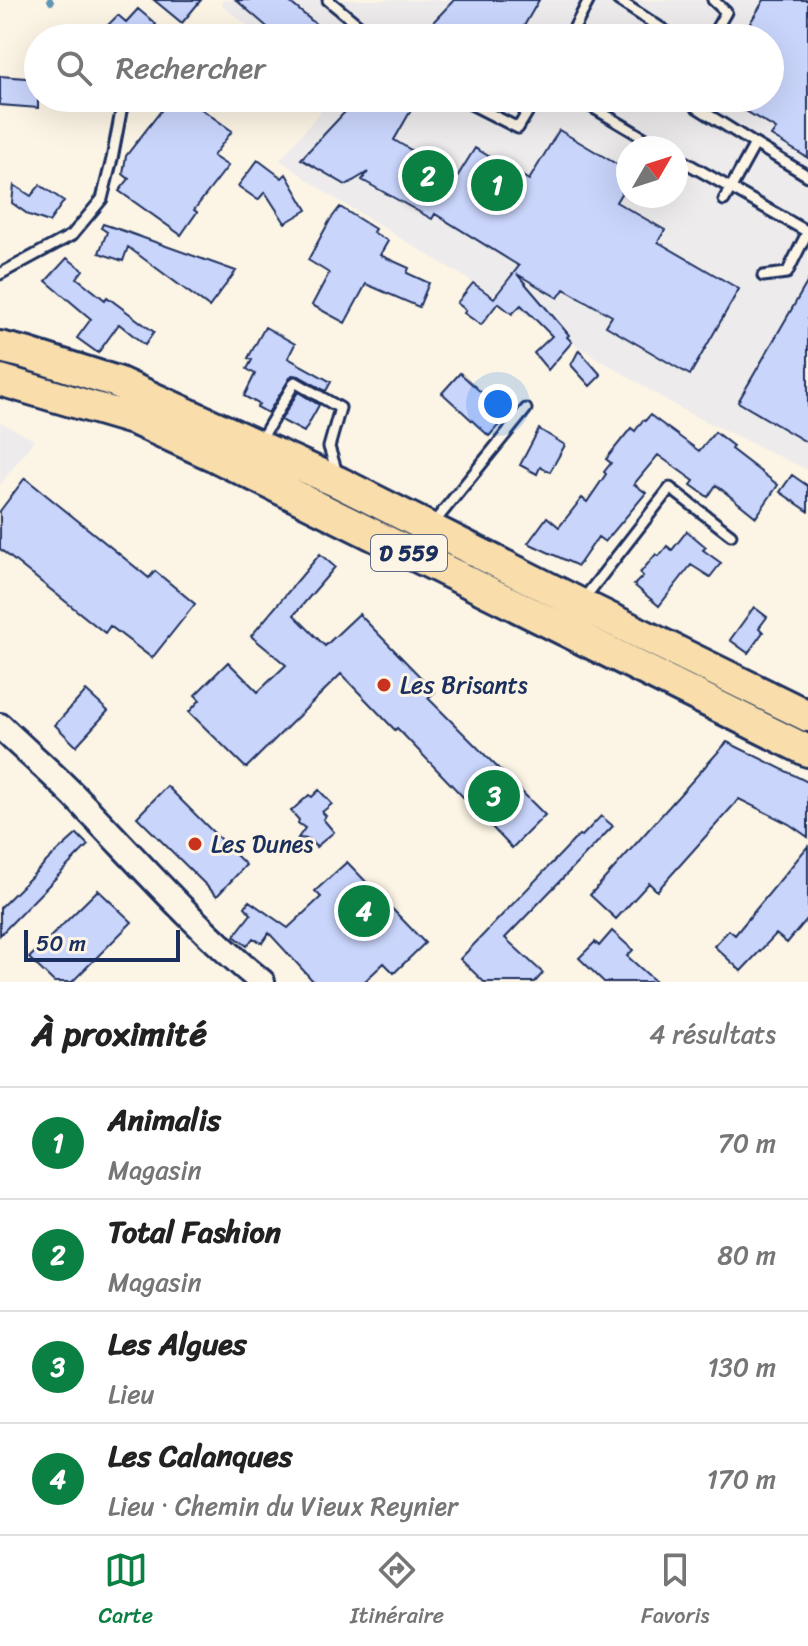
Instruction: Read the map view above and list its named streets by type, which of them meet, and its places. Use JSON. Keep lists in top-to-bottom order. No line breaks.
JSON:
{"streets":{"main road":["D 559"]},"places":["Les Brisants","Les Dunes"],"scale_bar":"50 m","north":"top right","page":{"search":"Rechercher","pins":["2","1","3","4"],"scale":"50 m","heading":["À proximité","4 résultats"],"list":[{"mark":"1","name":"Animalis","note":"Magasin","value":"70 m"},{"mark":"2","name":"Total Fashion","note":"Magasin","value":"80 m"},{"mark":"3","name":"Les Algues","note":"Lieu","value":"130 m"},{"mark":"4","name":"Les Calanques","note":"Lieu · Chemin du Vieux Reynier","value":"170 m"}],"nav":["Carte","Itinéraire","Favoris"]}}
